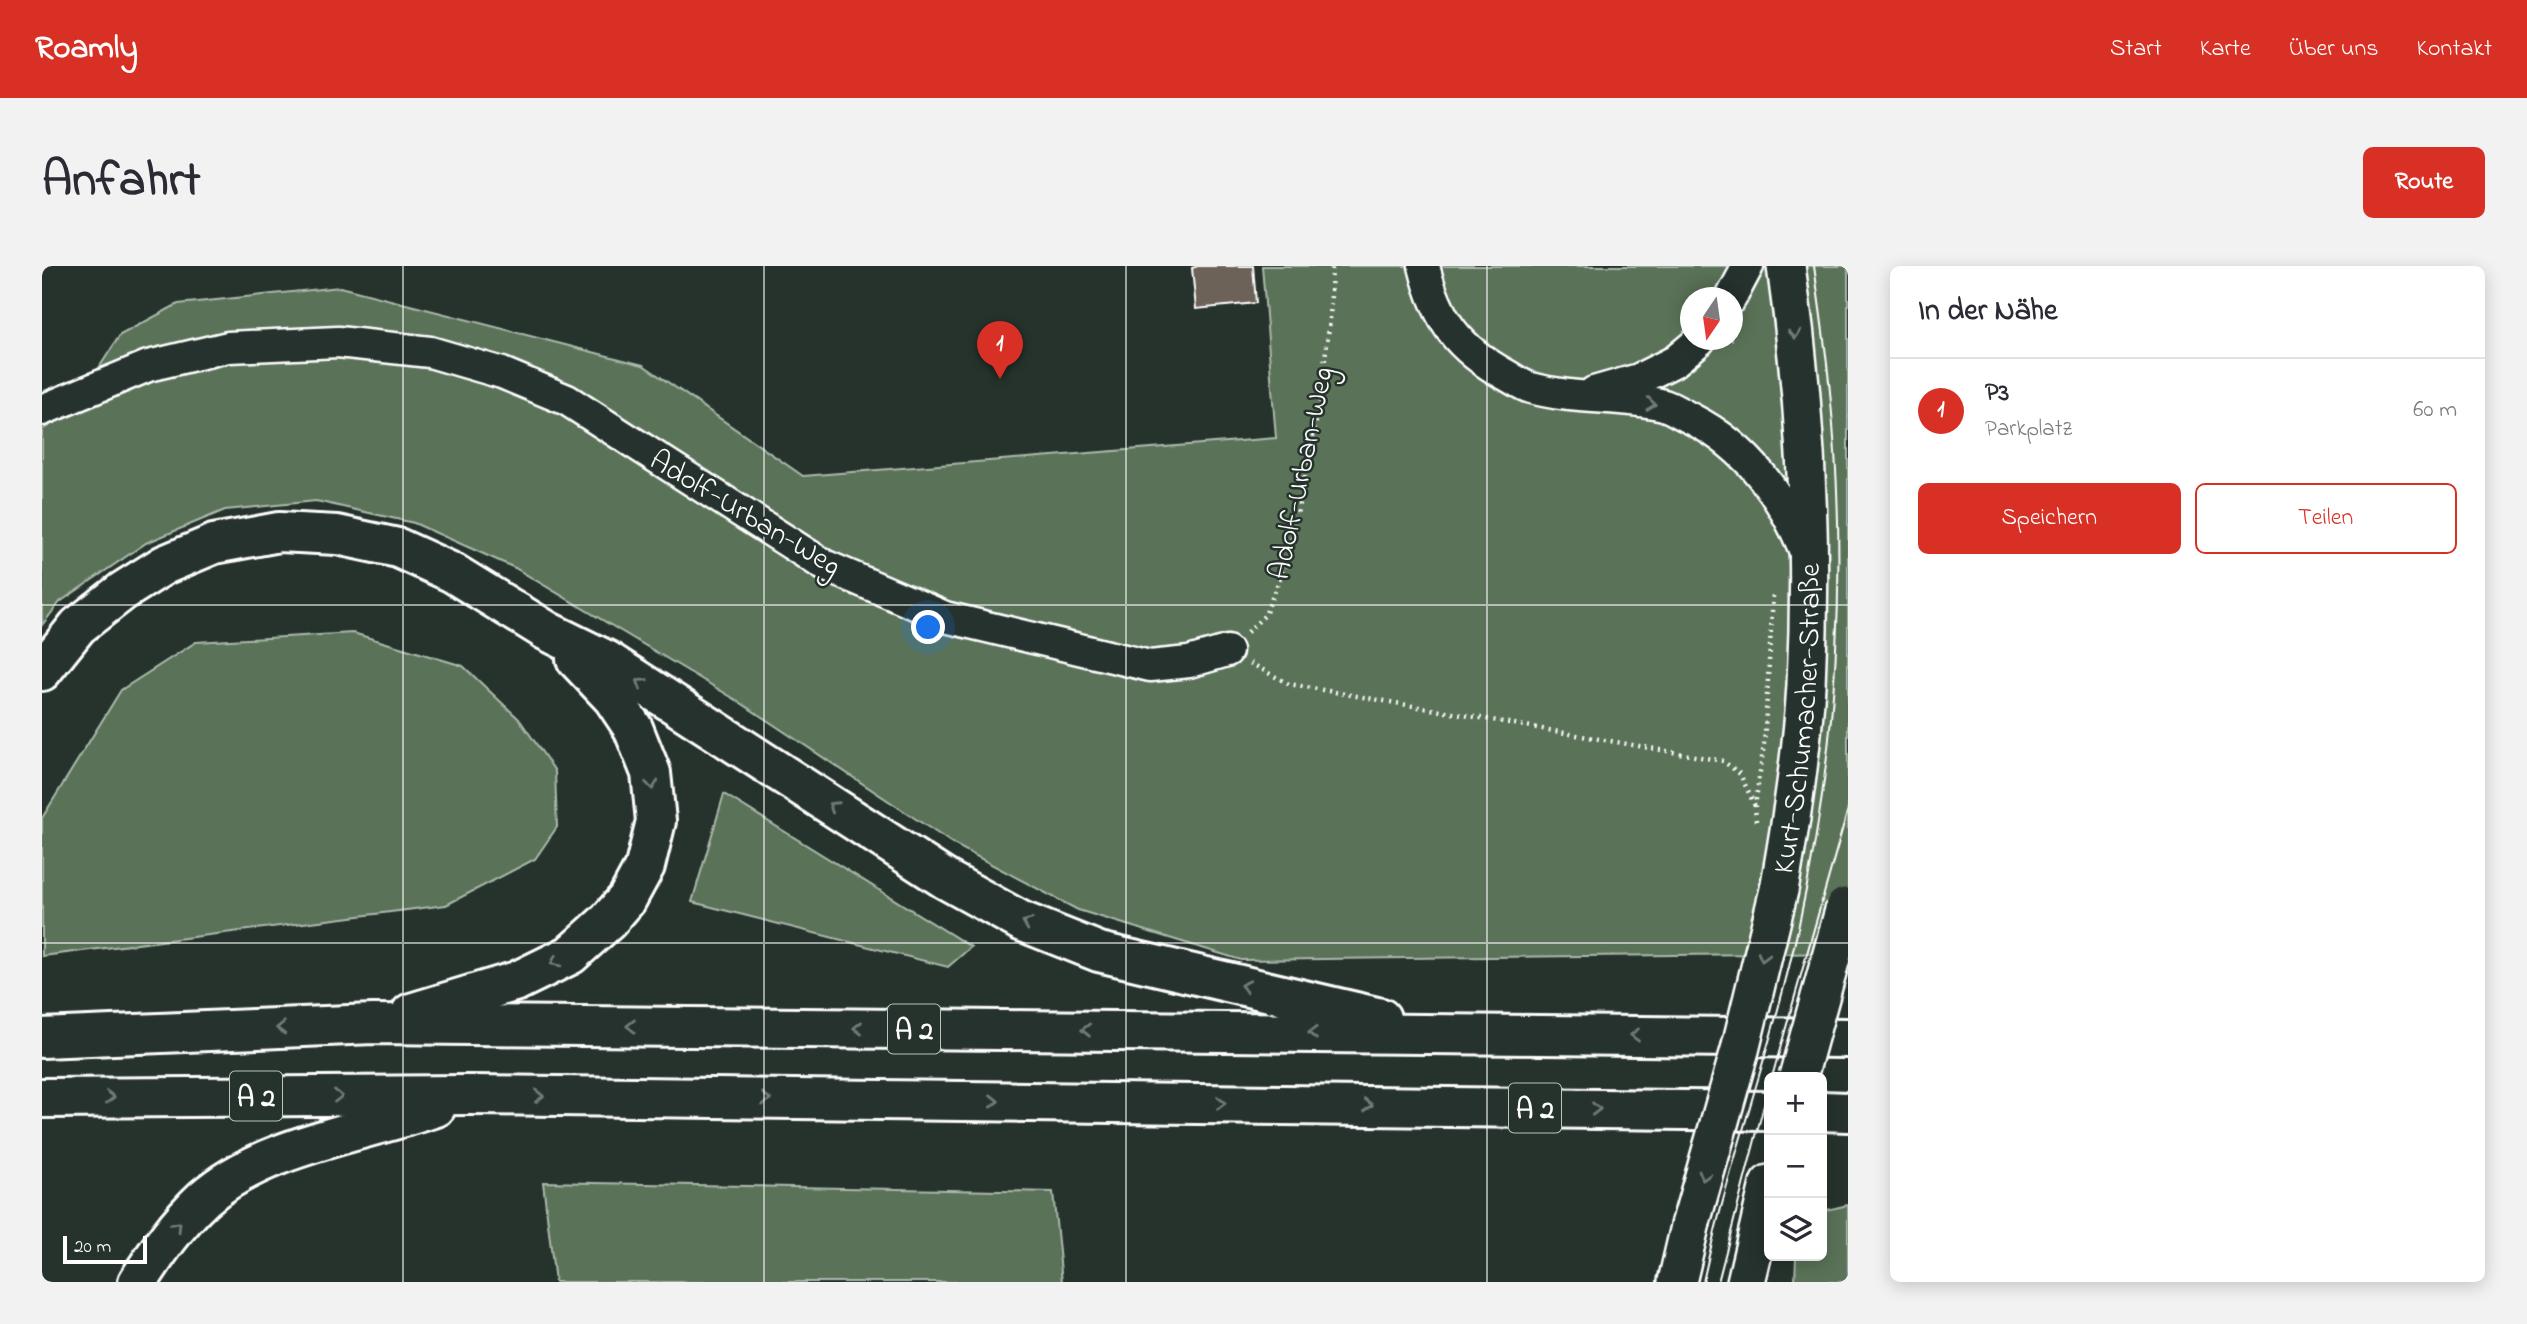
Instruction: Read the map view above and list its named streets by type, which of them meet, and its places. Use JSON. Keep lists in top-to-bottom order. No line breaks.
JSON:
{"streets":{"highway":["A 2"],"main road":["Kurt-Schumacher-Straße"],"street":["Adolf-Urban-Weg"]},"one_way":["Kurt-Schumacher-Straße"],"scale_bar":"20 m","north":"bottom","page":{"header":"Roamly","nav":["Start","Karte","Über uns","Kontakt"],"title":"Anfahrt","buttons":["Route",["Speichern","Teilen"]],"heading":"In der Nähe","pins":"1","list":[{"mark":"1","name":"P3","note":"Parkplatz","value":"60 m"}],"map_buttons":["+","−"],"scale":"20 m"}}
